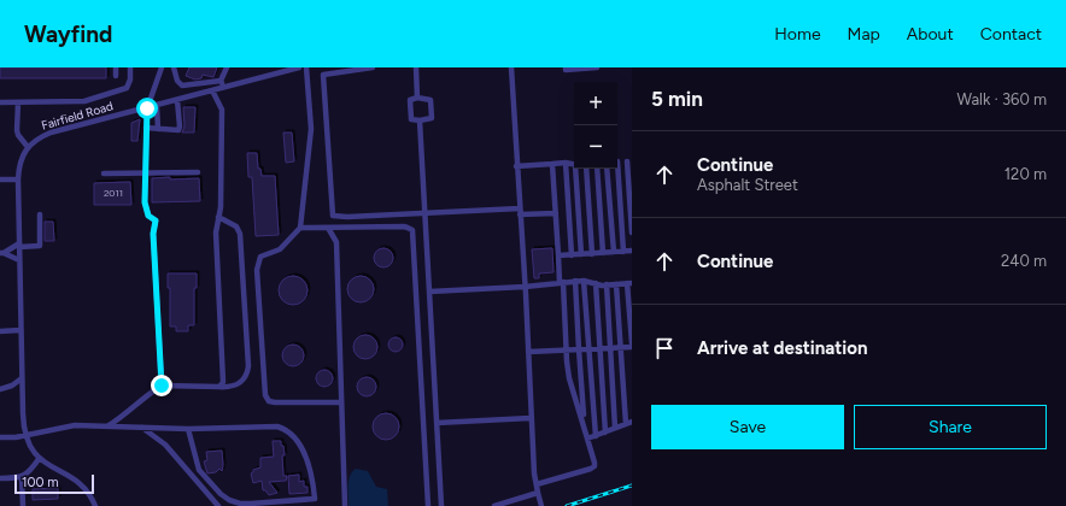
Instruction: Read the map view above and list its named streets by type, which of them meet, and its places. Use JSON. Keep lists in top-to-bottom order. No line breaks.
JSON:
{"streets":{"street":["Fairfield Road"]},"house_numbers":["2011"],"scale_bar":"100 m","page":{"header":"Wayfind","nav":["Home","Map","About","Contact"],"heading":["5 min","Walk · 360 m"],"map_buttons":["+","−"],"list":[["Continue","Asphalt Street","120 m"],["Continue","240 m"],"Arrive at destination"],"buttons":["Save","Share"],"scale":"100 m"}}
